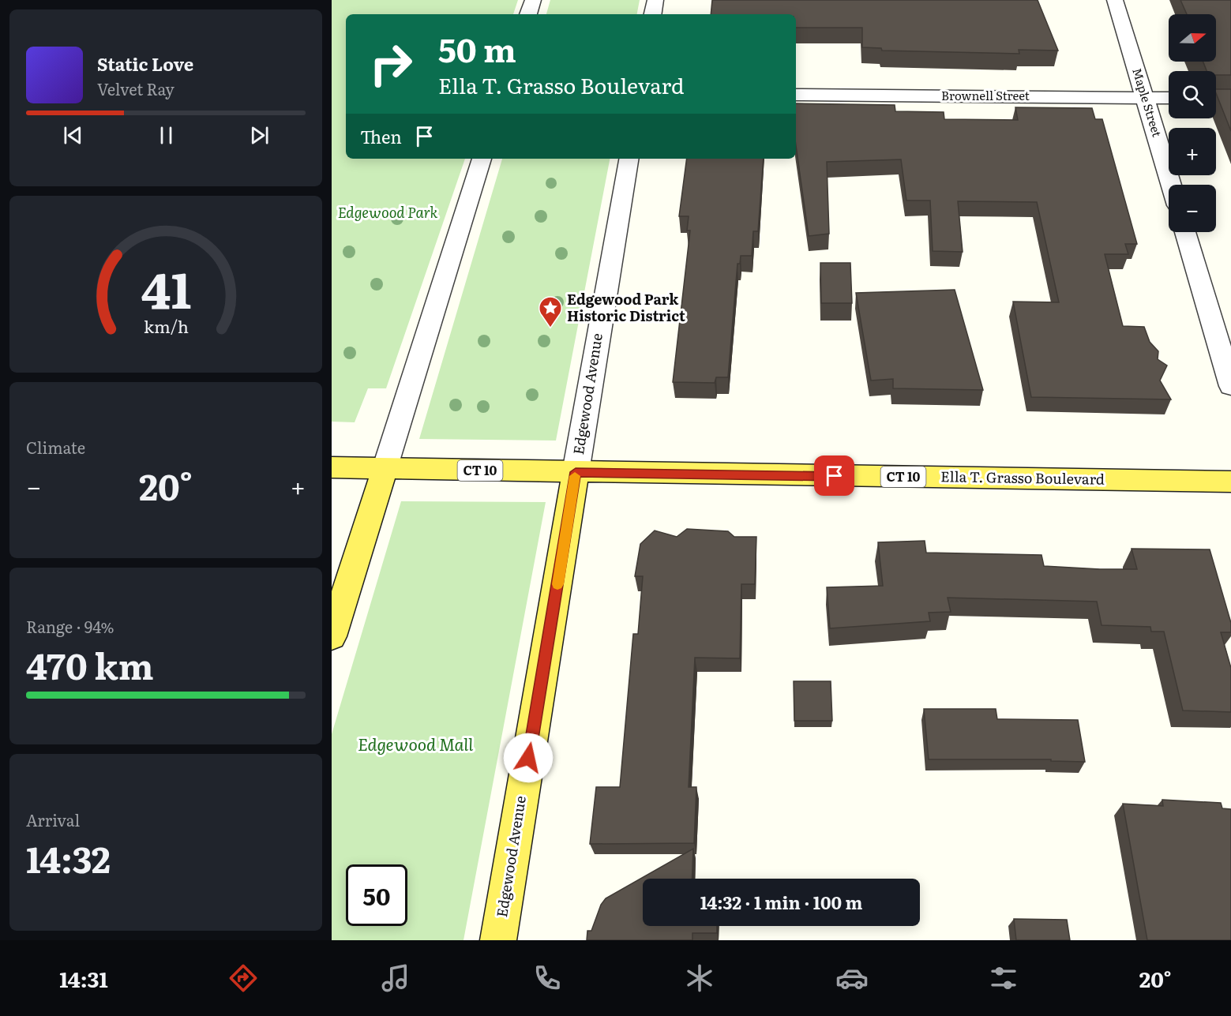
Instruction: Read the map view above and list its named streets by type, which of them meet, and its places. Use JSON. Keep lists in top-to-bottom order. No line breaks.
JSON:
{"streets":{"main road":["Edgewood Avenue","CT 10","Ella T. Grasso Boulevard"],"street":["Brownell Street","Maple Street"]},"crossings":[["Brownell Street","Maple Street"],["Edgewood Avenue","Ella T. Grasso Boulevard"]],"parks":["Edgewood Park","Edgewood Mall"],"places":{"place":["Edgewood Park Historic District"]},"north":"right","page":{"map_buttons":["+","−"],"turn":["50 m","Ella T. Grasso Boulevard"],"song":["Static Love","Velvet Ray"],"then":"Then","tile":["Climate",["Range · 94%","470 km"],["Arrival","14:32"]],"heat":["−","20°","+"],"limit":"50","trip":"14:32 · 1 min · 100 m","tabs":["14:31","20°"],"gauge":["41","km/h"]}}
